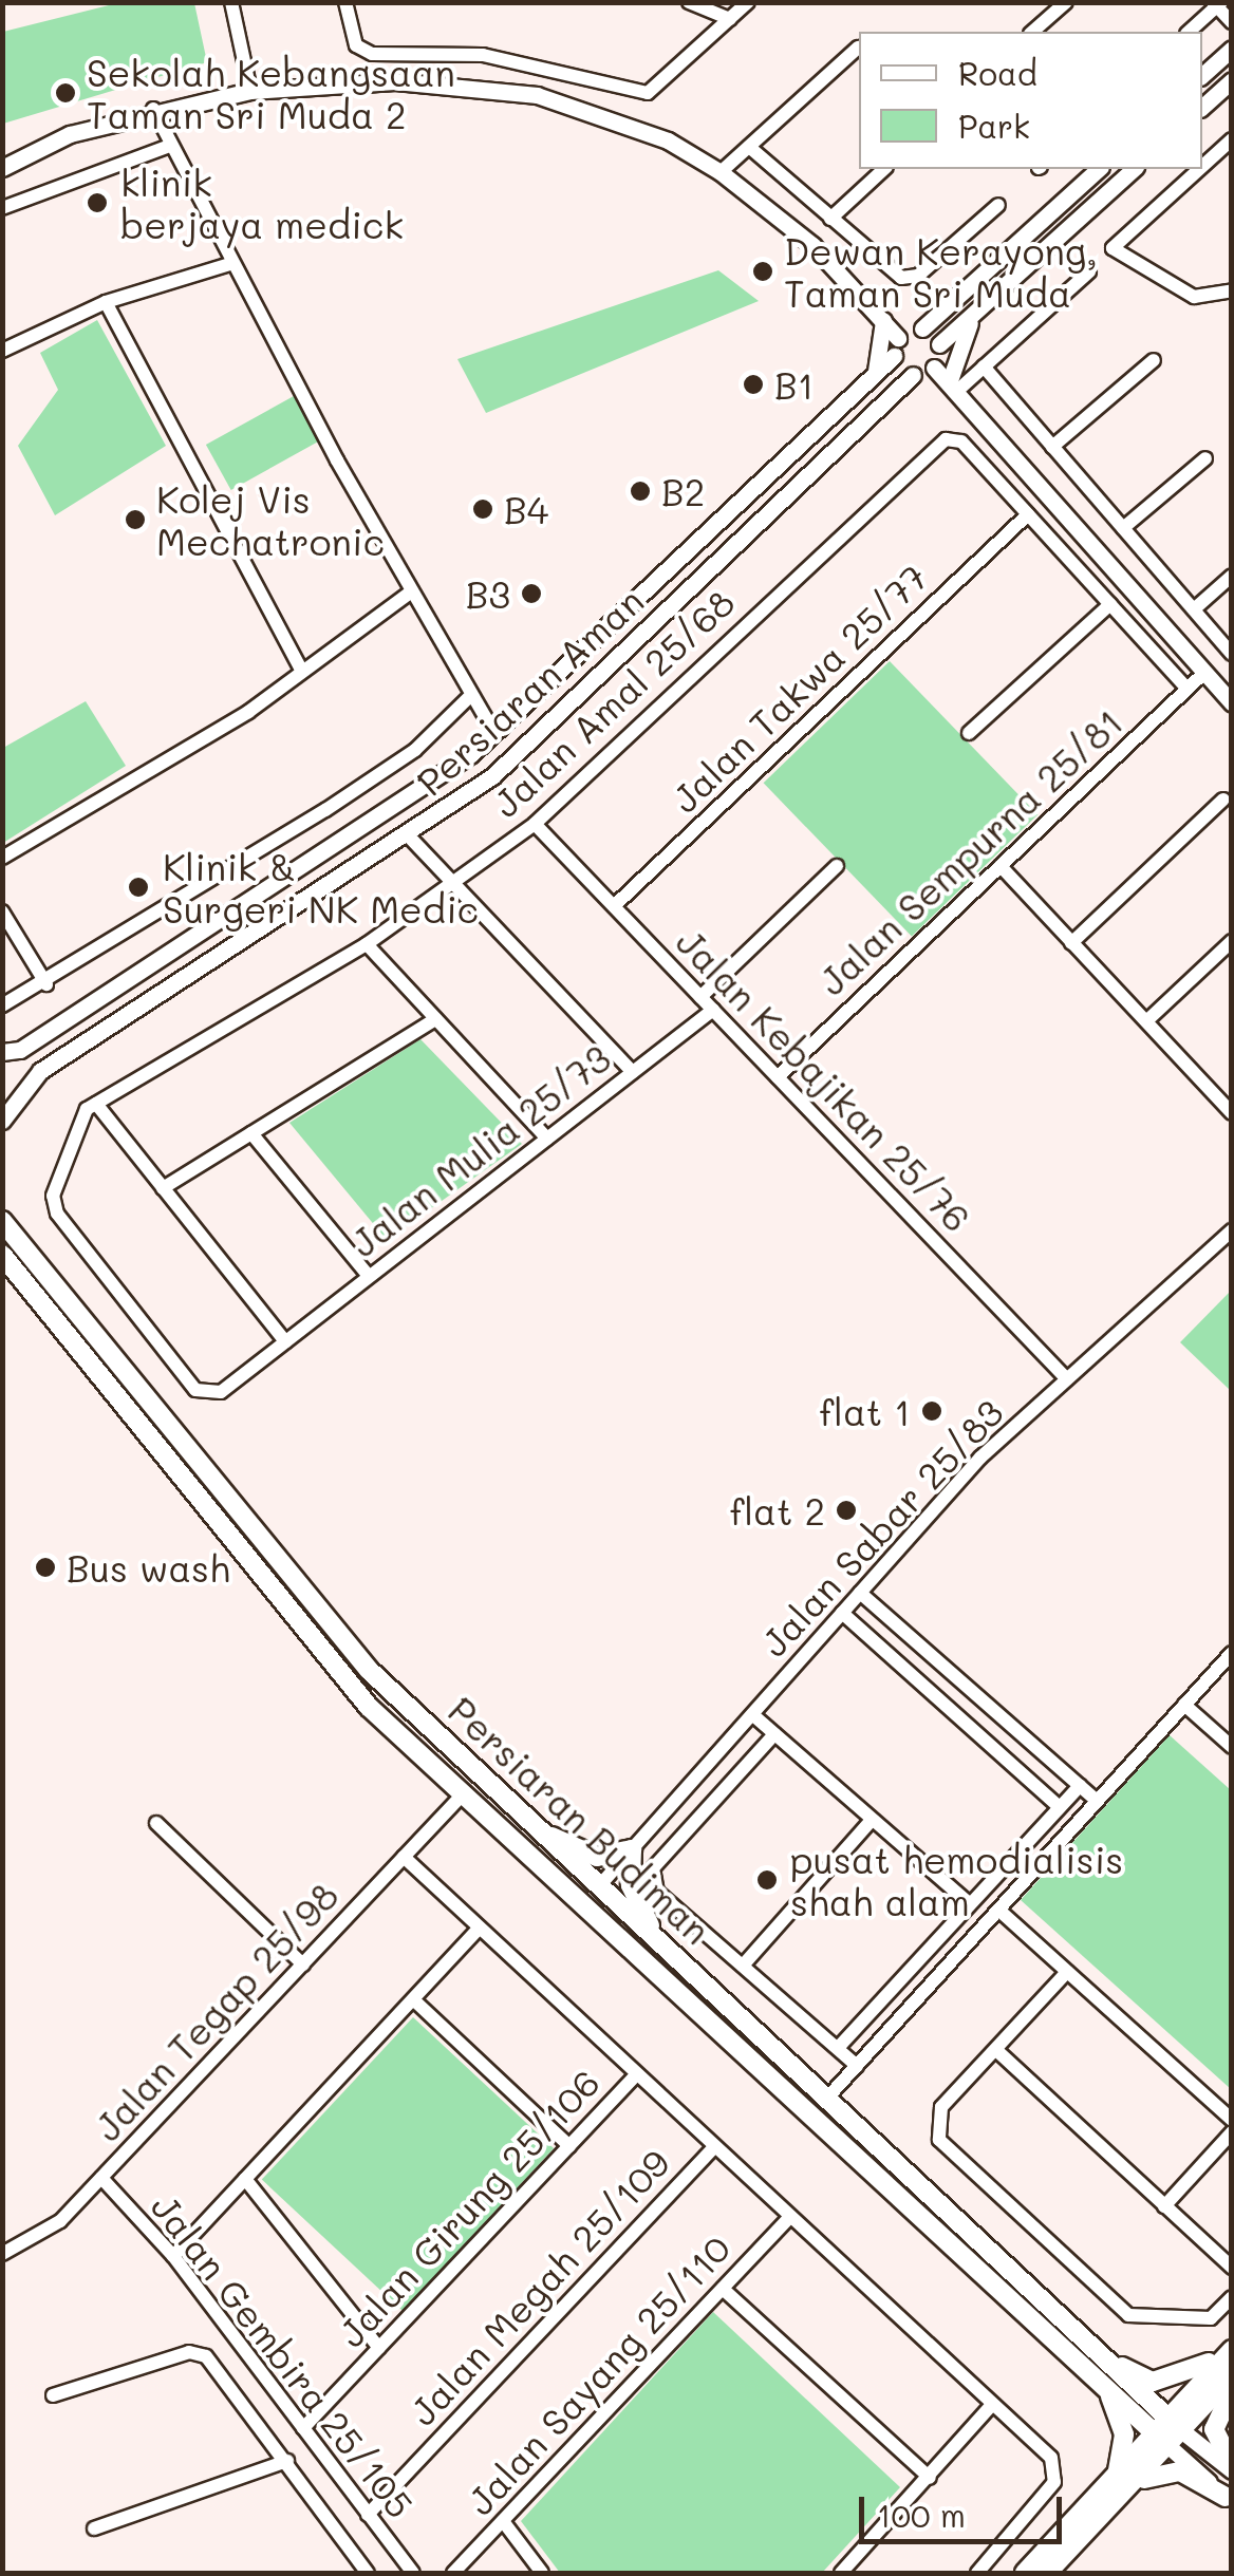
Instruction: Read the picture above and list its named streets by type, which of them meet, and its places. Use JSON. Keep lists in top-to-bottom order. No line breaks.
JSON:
{"streets":{"main road":["Persiaran Budiman"],"street":["Jalan Takwa 25/77","Persiaran Aman","Jalan Amal 25/68","Jalan Sempurna 25/81","Jalan Kebajikan 25/76","Jalan Mulia 25/73","Jalan Sabar 25/83","Jalan Tegap 25/98","Jalan Girung 25/106","Jalan Megah 25/109","Jalan Gembira 25/105","Jalan Sayang 25/110"]},"crossings":[["Jalan Takwa 25/77","Jalan Amal 25/68"],["Jalan Takwa 25/77","Jalan Kebajikan 25/76"],["Jalan Amal 25/68","Jalan Kebajikan 25/76"],["Jalan Amal 25/68","Jalan Mulia 25/73"],["Jalan Sempurna 25/81","Jalan Kebajikan 25/76"],["Jalan Kebajikan 25/76","Jalan Mulia 25/73"],["Jalan Kebajikan 25/76","Jalan Sabar 25/83"],["Jalan Sabar 25/83","Persiaran Budiman"],["Persiaran Budiman","Jalan Tegap 25/98"],["Jalan Tegap 25/98","Jalan Gembira 25/105"],["Jalan Girung 25/106","Jalan Gembira 25/105"],["Jalan Megah 25/109","Jalan Gembira 25/105"]],"places":["Sekolah Kebangsaan Taman Sri Muda 2","klinik berjaya medick","Dewan Kerayong, Taman Sri Muda","B1","B2","B4","Kolej Vis Mechatronic","B3","Klinik & Surgeri NK Medic","flat 1","flat 2","Bus wash","pusat hemodialisis shah alam"],"legend":["Road","Park"],"scale_bar":"100 m"}
